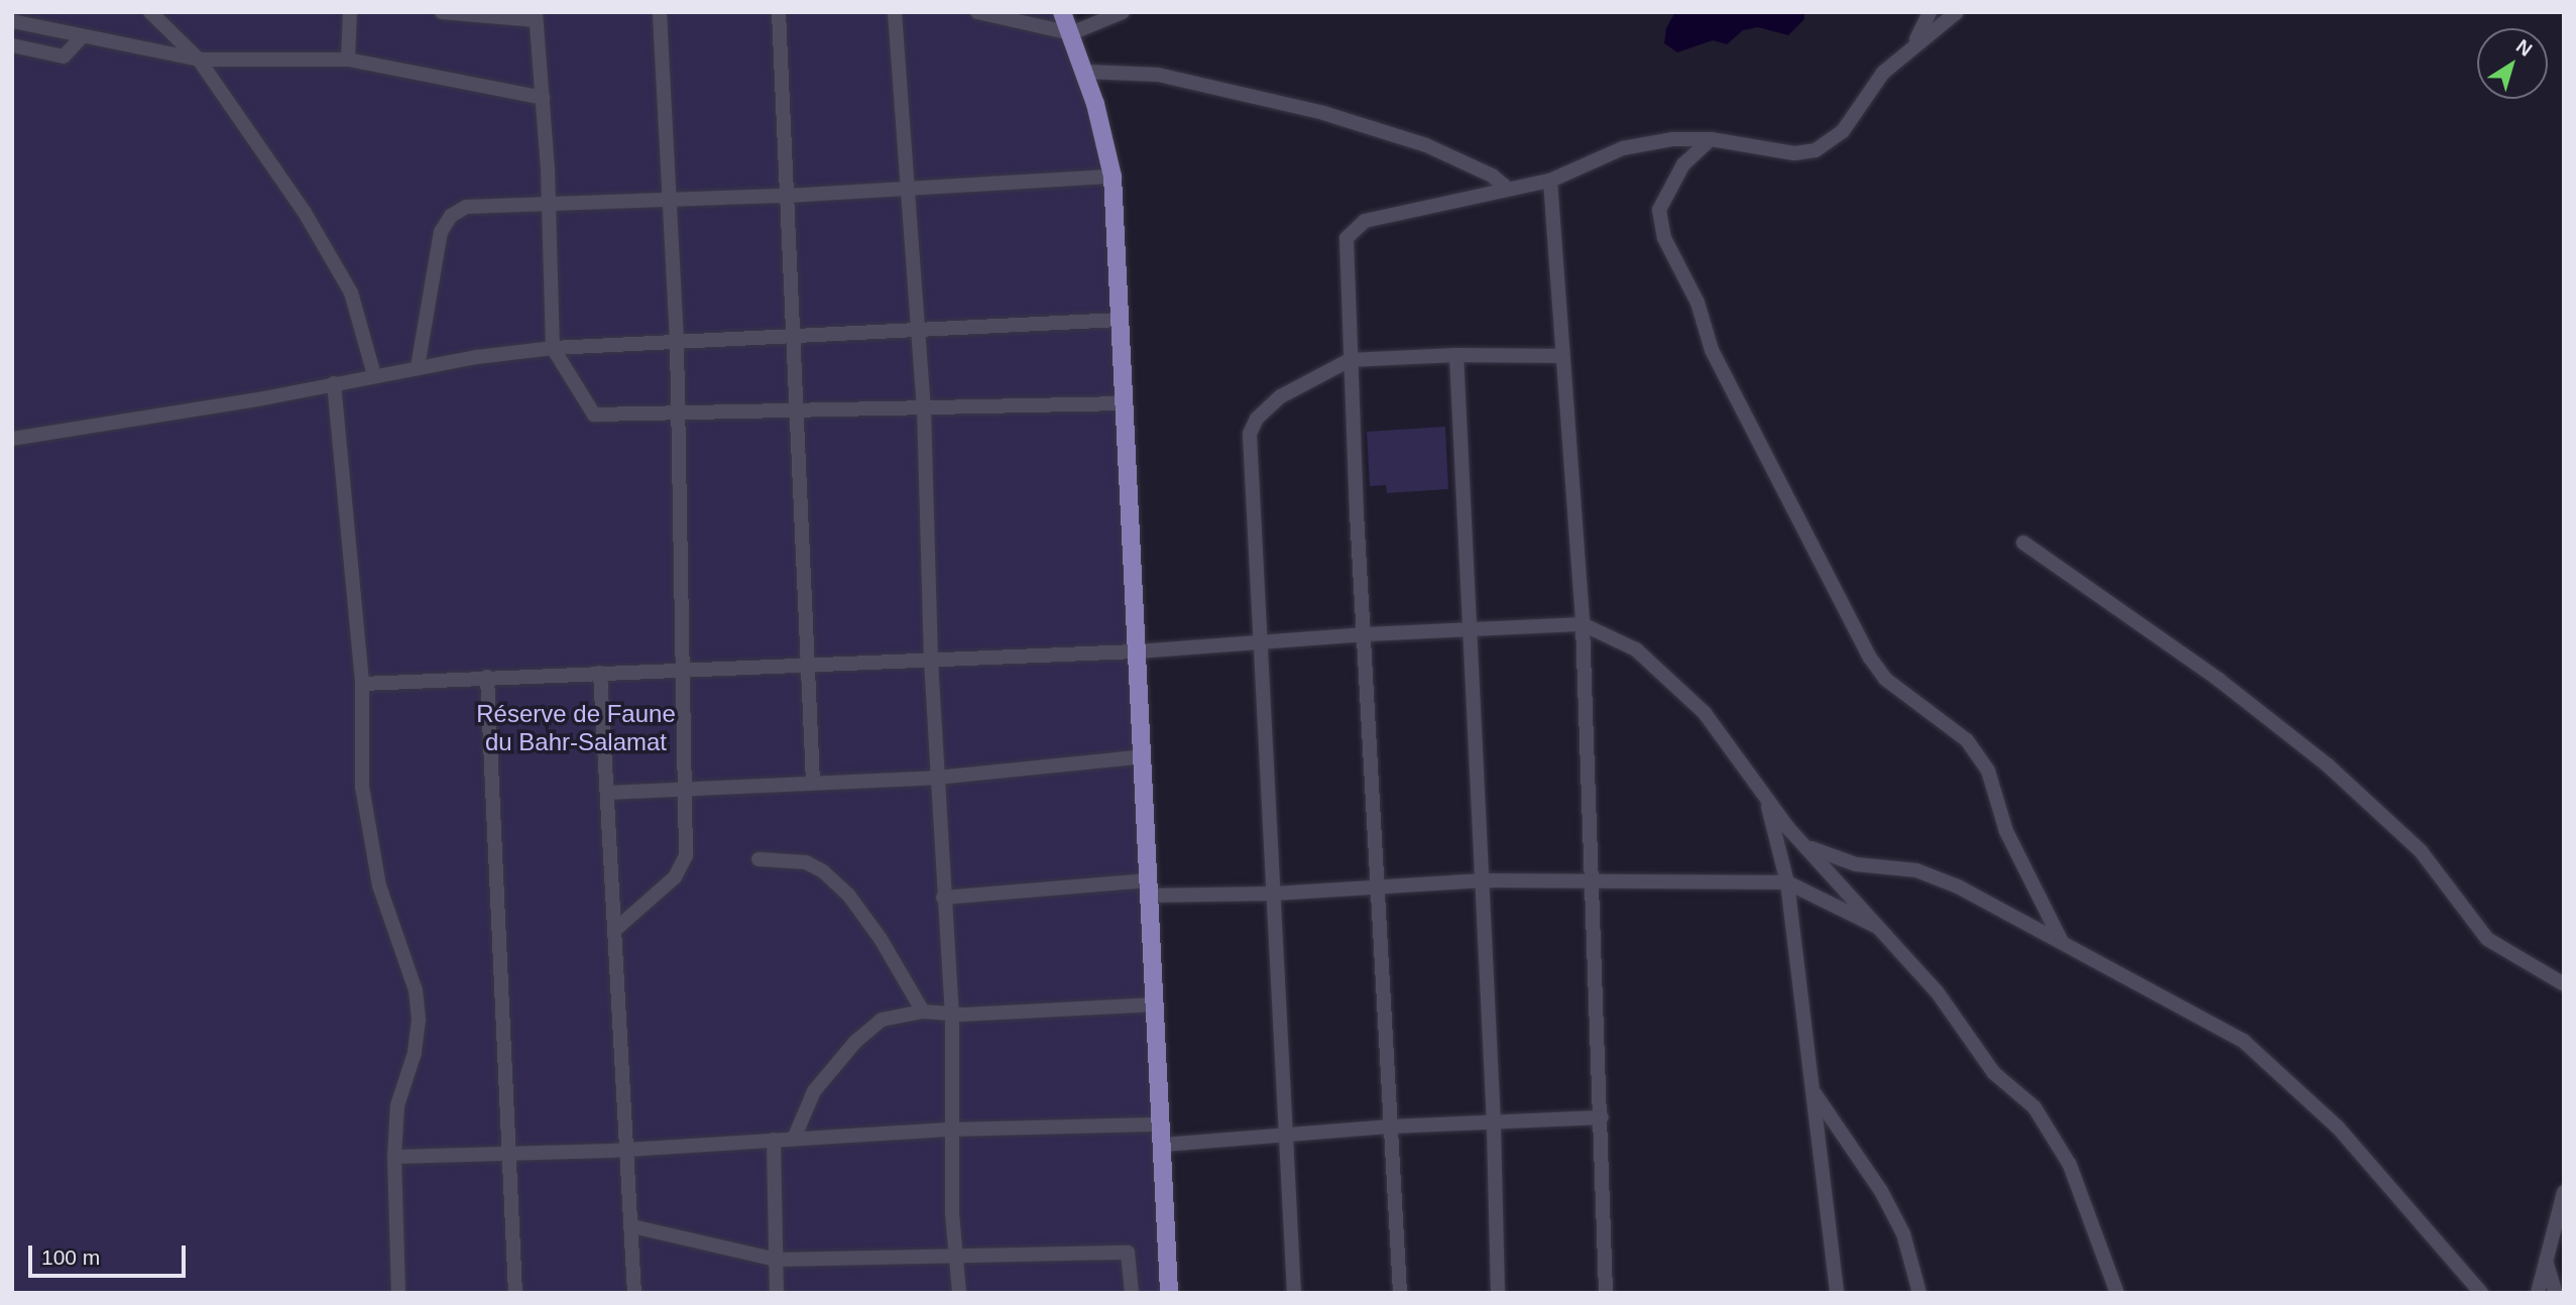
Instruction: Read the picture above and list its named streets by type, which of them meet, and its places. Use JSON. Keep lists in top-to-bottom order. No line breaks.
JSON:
{"parks":["Réserve de Faune du Bahr-Salamat"],"scale_bar":"100 m","north":"top right"}
